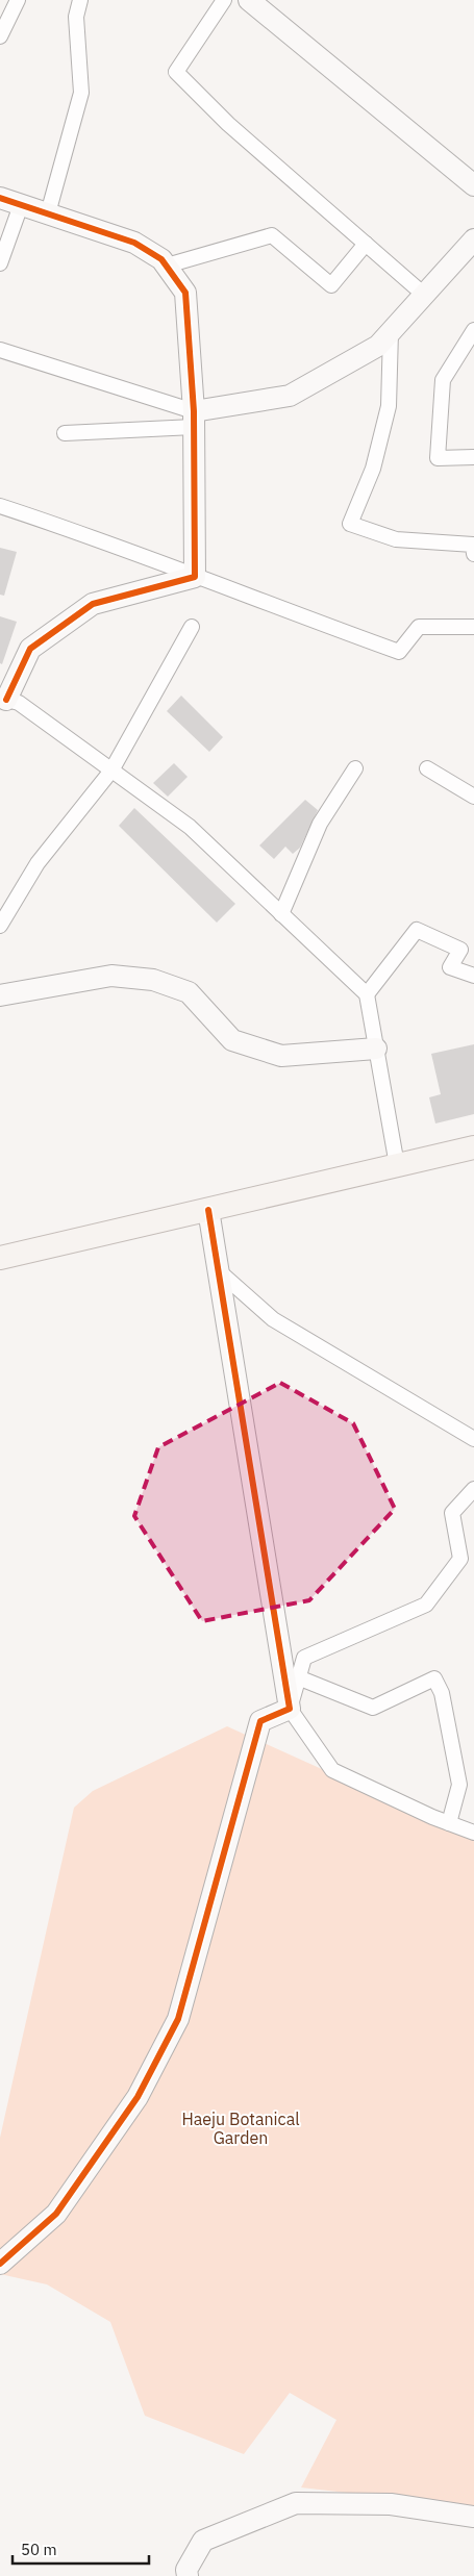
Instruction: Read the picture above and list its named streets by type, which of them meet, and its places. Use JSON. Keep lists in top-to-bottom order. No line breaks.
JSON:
{"parks":["Haeju Botanical Garden"],"scale_bar":"50 m"}
